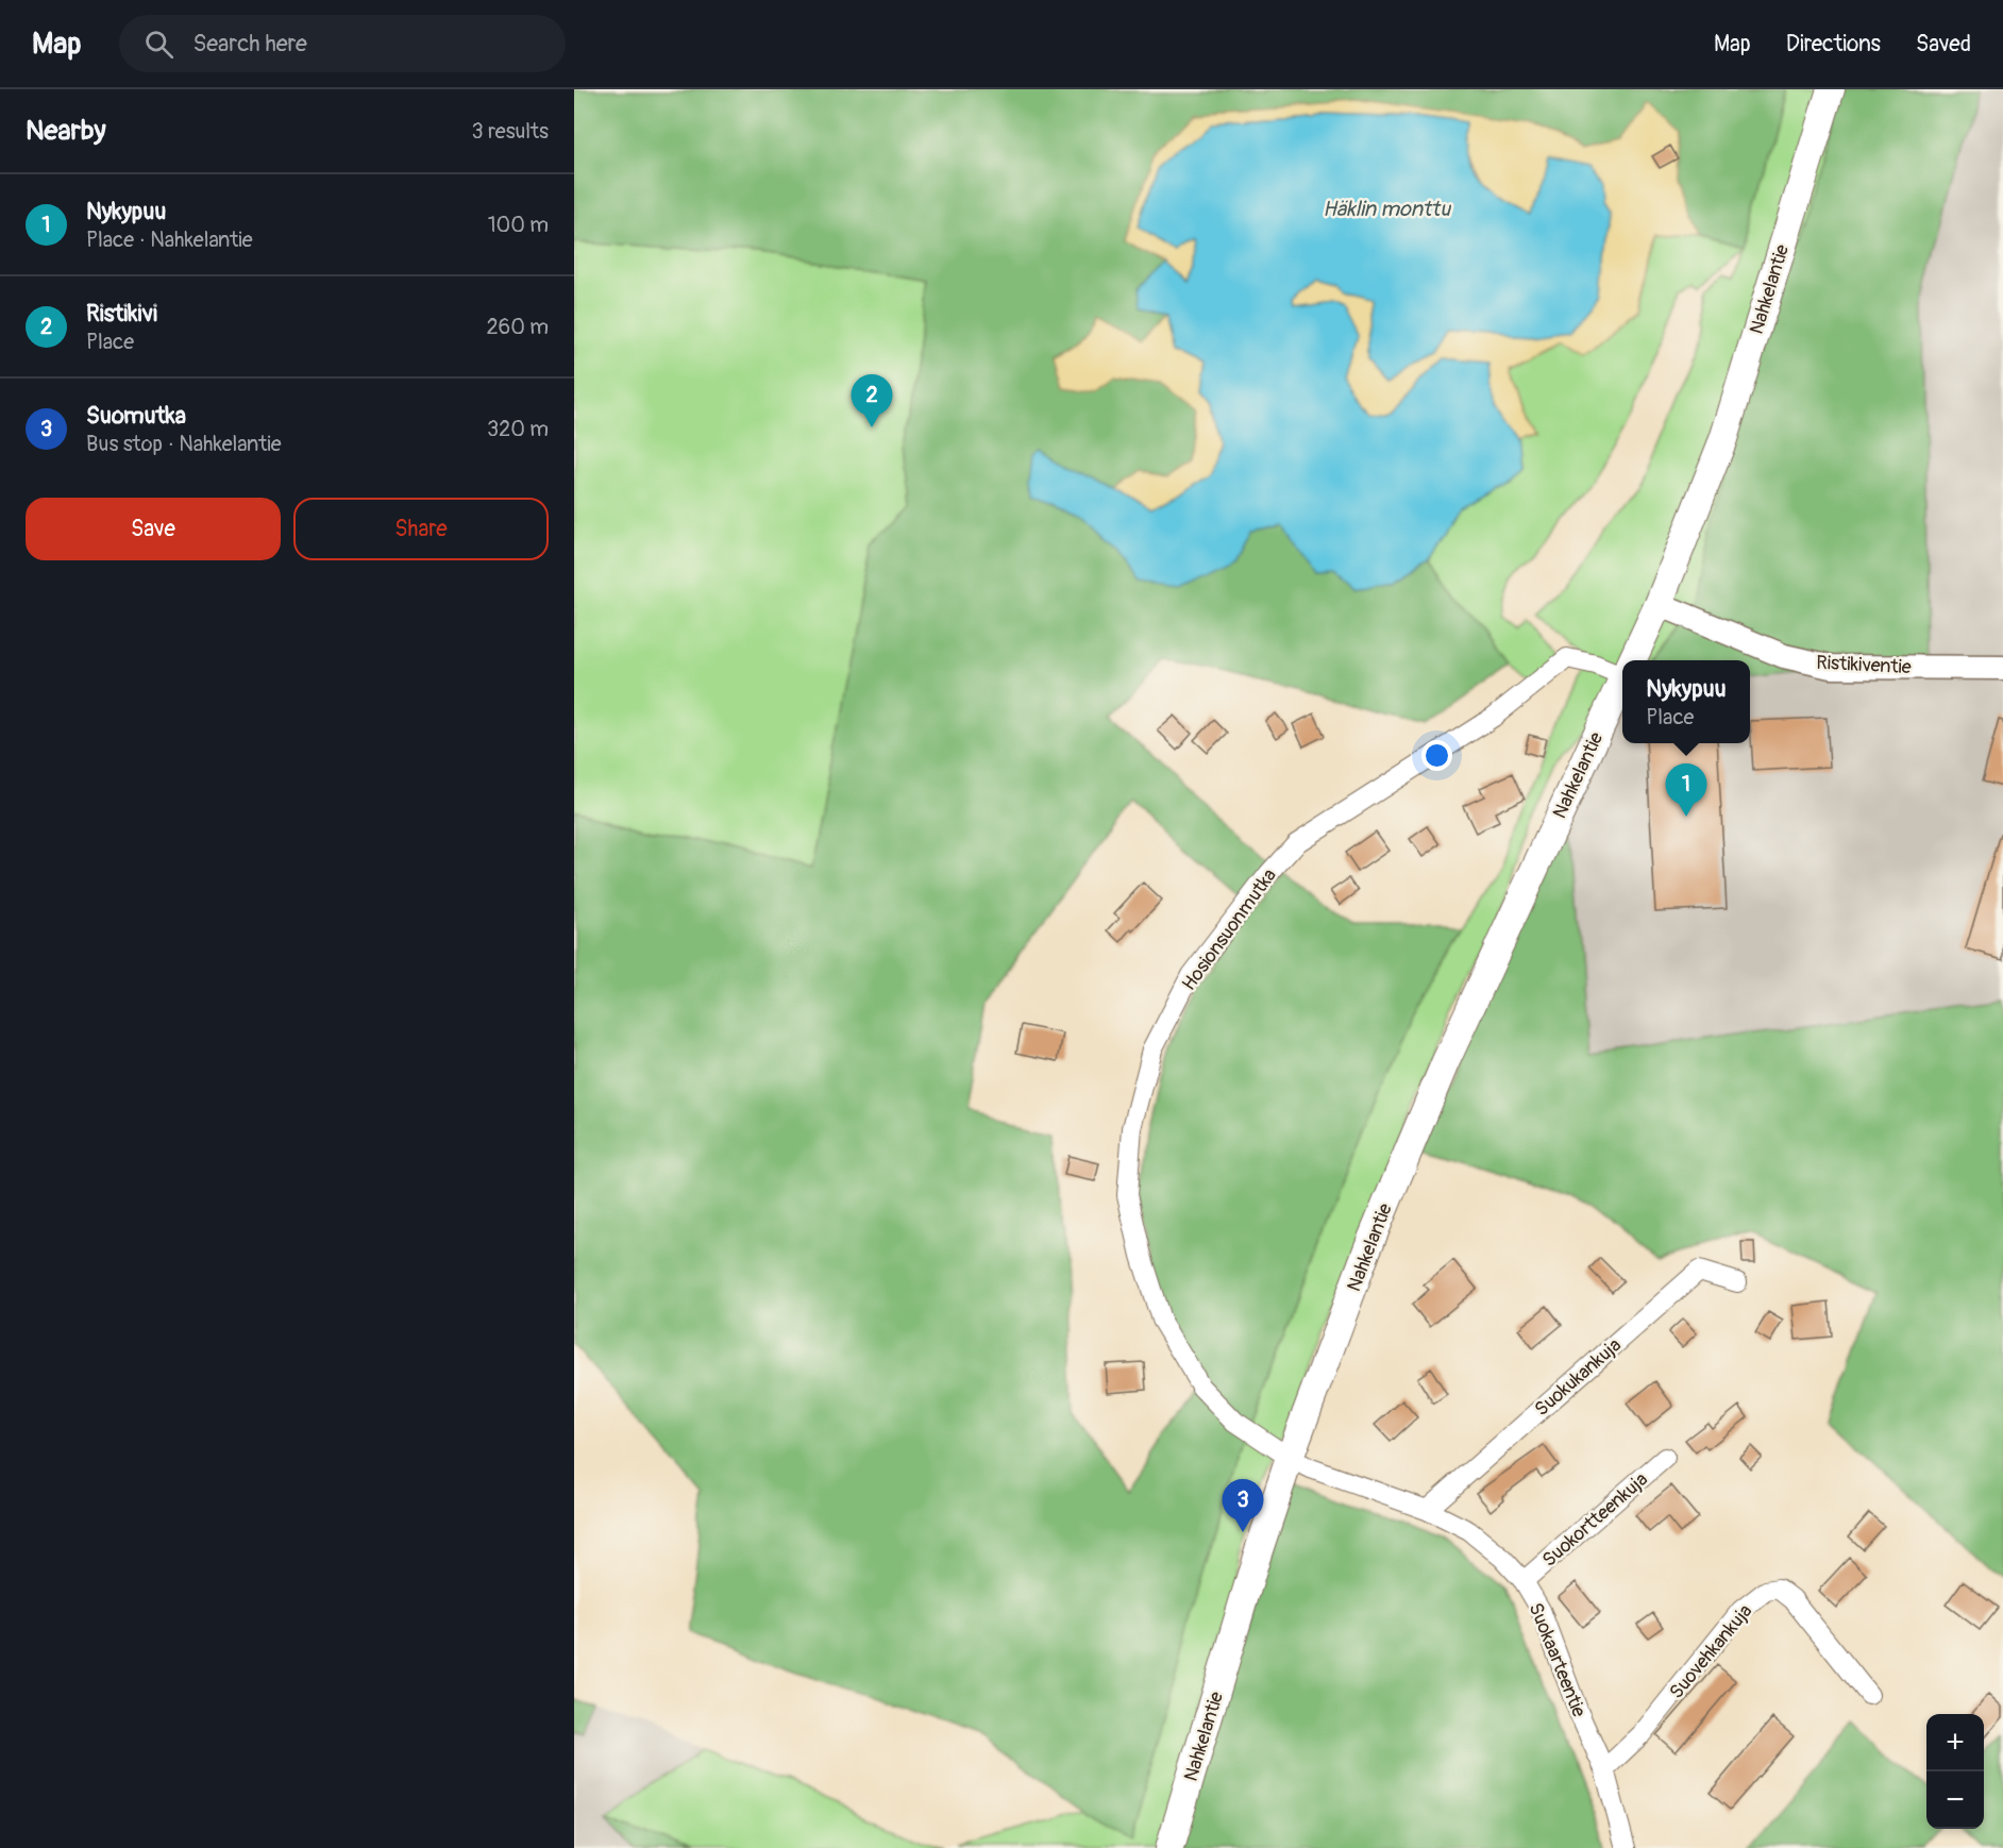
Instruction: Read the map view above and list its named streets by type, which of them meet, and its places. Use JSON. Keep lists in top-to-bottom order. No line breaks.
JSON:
{"streets":{"main road":["Nahkelantie"],"street":["Ristikiventie","Hosionsuonmutka","Suokukankuja","Suokortteenkuja","Suovehkankuja","Suokaarteentie"]},"crossings":[["Nahkelantie","Ristikiventie"],["Nahkelantie","Hosionsuonmutka"],["Nahkelantie","Suokaarteentie"],["Hosionsuonmutka","Suokaarteentie"],["Suokukankuja","Suokaarteentie"],["Suokortteenkuja","Suokaarteentie"],["Suovehkankuja","Suokaarteentie"]],"water":["Häklin monttu"],"page":{"header":"Map","search":"Search here","nav":["Map","Directions","Saved"],"heading":["Nearby","3 results"],"list":[{"mark":"1","name":"Nykypuu","note":"Place · Nahkelantie","value":"100 m"},{"mark":"2","name":"Ristikivi","note":"Place","value":"260 m"},{"mark":"3","name":"Suomutka","note":"Bus stop · Nahkelantie","value":"320 m"}],"pins":["2","1","3"],"buttons":["Save","Share"],"popup":["Nykypuu","Place"],"map_buttons":["+","−"]}}
